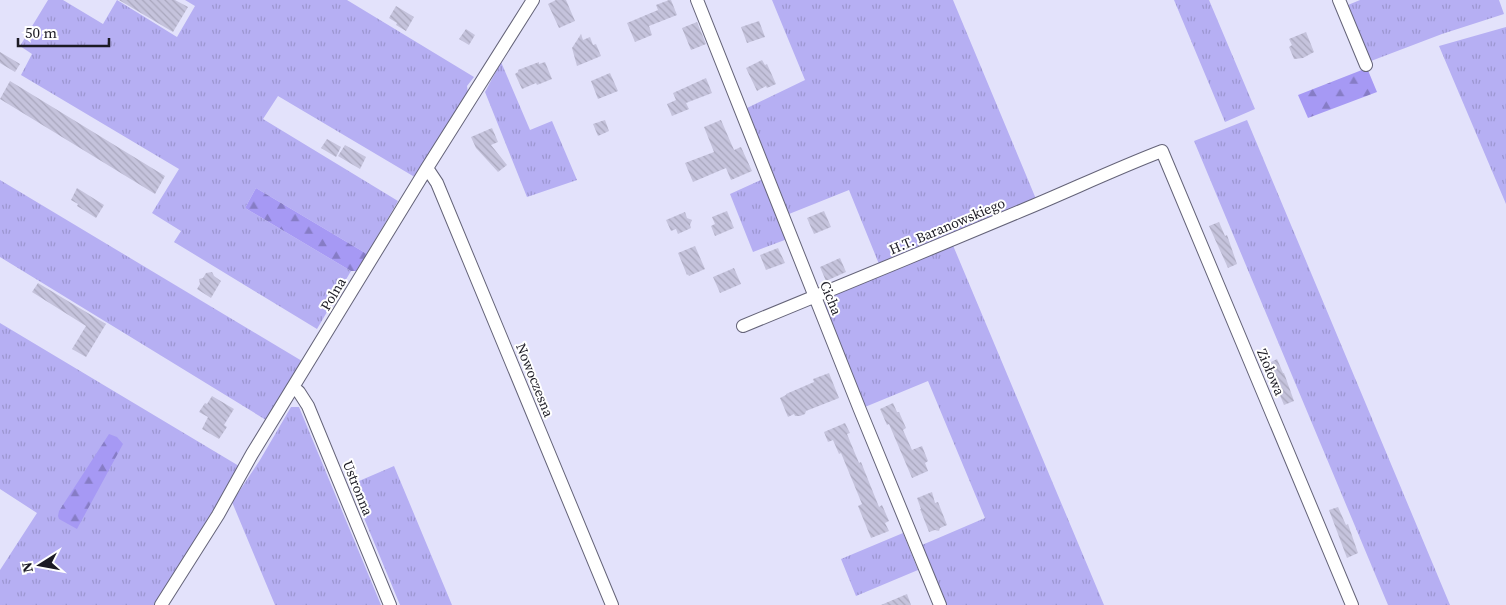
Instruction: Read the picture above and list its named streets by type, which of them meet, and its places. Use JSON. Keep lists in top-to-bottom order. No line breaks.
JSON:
{"streets":{"street":["H.T. Baranowskiego","Polna","Cicha","Ziołowa","Nowoczesna","Ustronna"]},"crossings":[["H.T. Baranowskiego","Cicha"],["H.T. Baranowskiego","Ziołowa"],["Polna","Nowoczesna"],["Polna","Ustronna"]],"scale_bar":"50 m","north":"left"}
